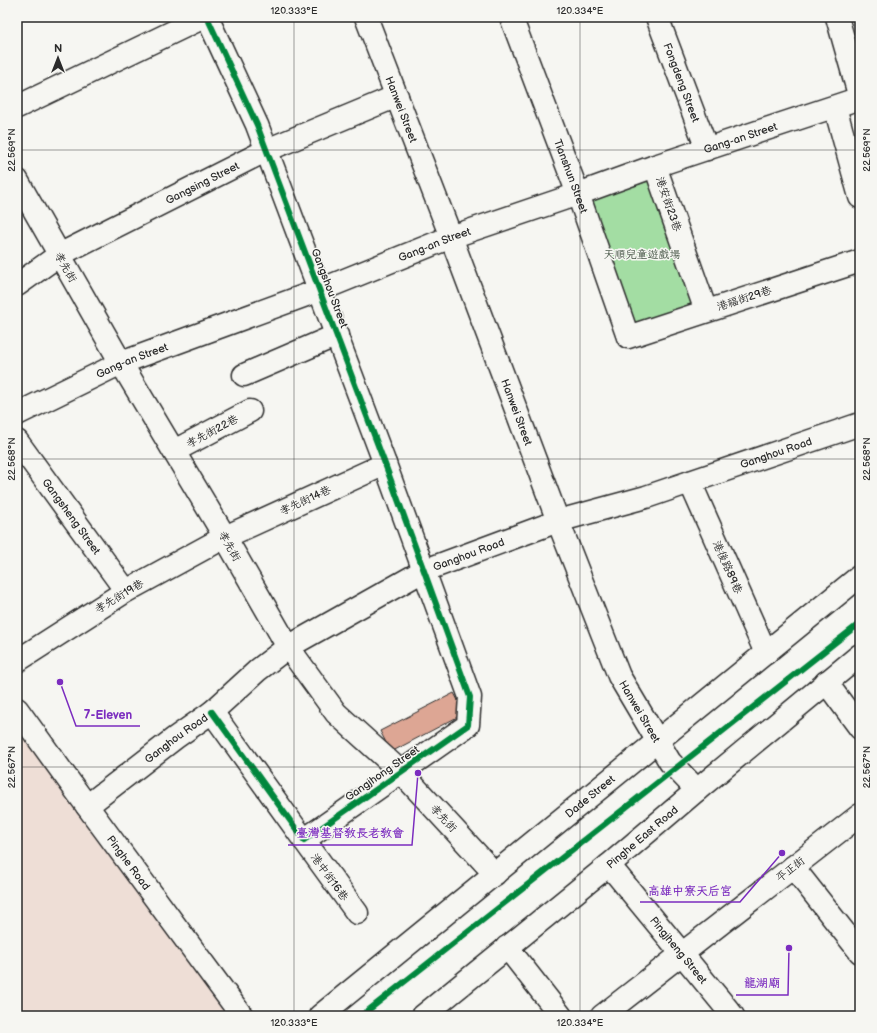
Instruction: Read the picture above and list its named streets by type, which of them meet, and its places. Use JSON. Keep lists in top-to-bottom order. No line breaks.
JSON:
{"streets":{"street":["Fongdeng Street","Hanwei Street","Gang-an Street","Tianshun Street","Gangsing Street","港安街23巷","孝先街","Gangshou Street","港福街29巷","孝先街22巷","Ganghou Road","孝先街14巷","Gangsheng Street","港後路89巷","孝先街19巷","Gangjhong Street","Dade Street","Pinghe East Road","Pinghe Road","平正街","港中街16巷","Pingjheng Street"]},"crossings":[["Fongdeng Street","Gang-an Street"],["Hanwei Street","Gang-an Street"],["Hanwei Street","Gangsing Street"],["Hanwei Street","Ganghou Road"],["Hanwei Street","Dade Street"],["Hanwei Street","Pinghe East Road"],["Gang-an Street","Tianshun Street"],["Gang-an Street","港安街23巷"],["Gang-an Street","孝先街"],["Gang-an Street","Gangshou Street"],["Tianshun Street","港福街29巷"],["Gangsing Street","孝先街"],["Gangsing Street","Gangshou Street"],["港安街23巷","港福街29巷"],["孝先街","孝先街22巷"],["孝先街","Ganghou Road"],["孝先街","孝先街14巷"],["孝先街","孝先街19巷"],["孝先街","Gangjhong Street"],["孝先街","Dade Street"],["Gangshou Street","Ganghou Road"],["Gangshou Street","孝先街14巷"],["Gangshou Street","Gangjhong Street"],["Ganghou Road","港後路89巷"],["Ganghou Road","Gangjhong Street"],["Ganghou Road","Pinghe Road"],["孝先街14巷","孝先街19巷"],["Gangsheng Street","孝先街19巷"],["港後路89巷","Dade Street"],["Gangjhong Street","港中街16巷"],["Pinghe East Road","Pingjheng Street"],["平正街","Pingjheng Street"]],"parks":["天順兒童遊戲場"],"places":["7-Eleven","臺灣基督教長老教會","高雄中寮天后宮","龍湖廟"],"north":"top","coordinates":["120.333°E","120.334°E","22.569°N","22.568°N","22.567°N"]}
